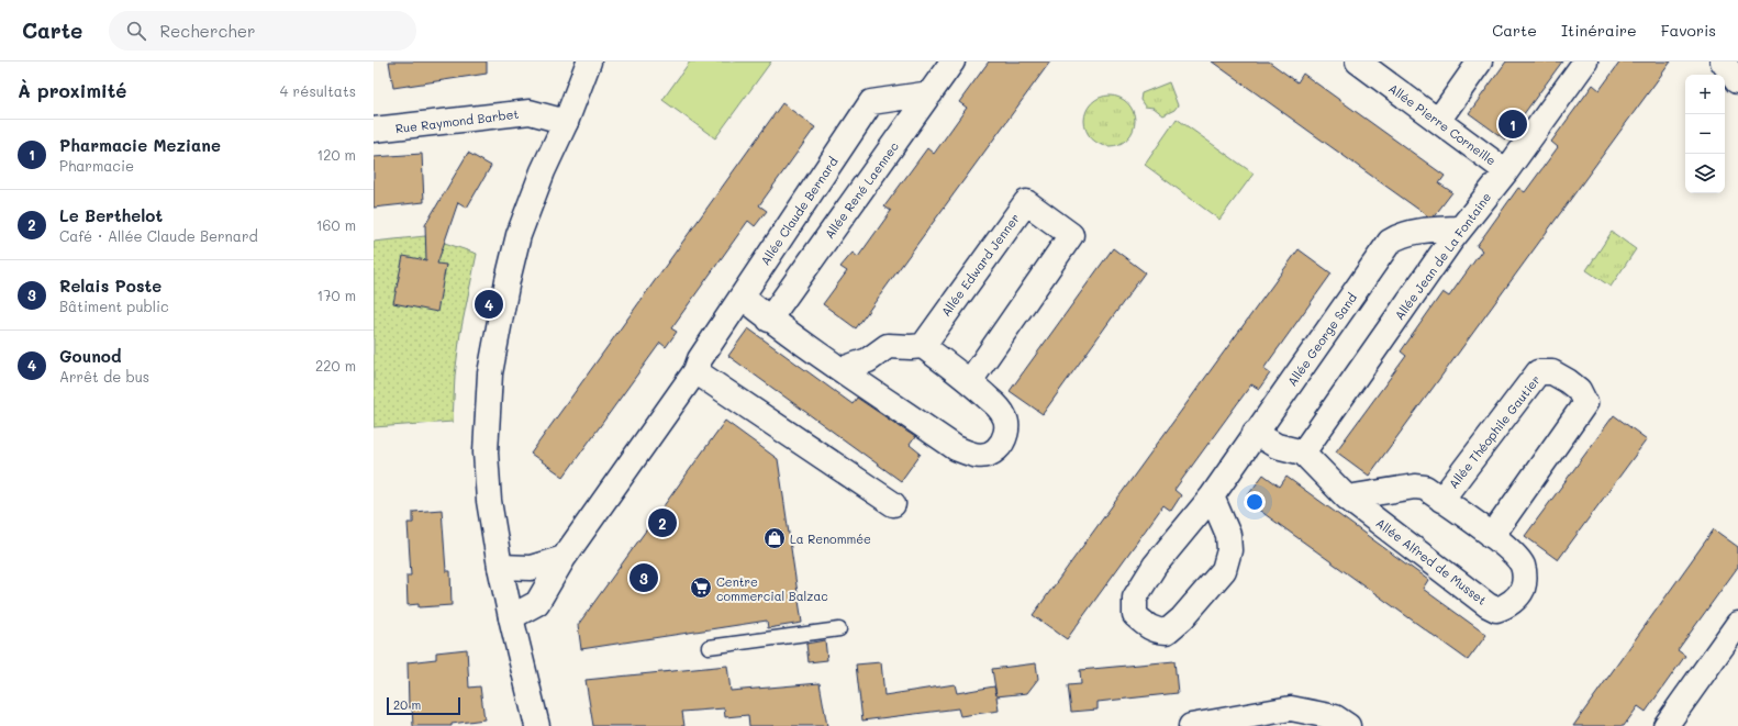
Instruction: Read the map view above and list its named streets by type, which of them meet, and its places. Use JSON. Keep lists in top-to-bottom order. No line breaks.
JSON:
{"streets":{"street":["Rue Raymond Barbet","Allée Pierre Corneille","Allée René Laennec","Allée Claude Bernard","Allée Jean de La Fontaine","Allée Edward Jenner","Allée George Sand","Allée Théophile Gautier","Allée Alfred de Musset"]},"crossings":[["Allée Pierre Corneille","Allée Jean de La Fontaine"],["Allée René Laennec","Allée Claude Bernard"],["Allée Jean de La Fontaine","Allée George Sand"],["Allée Jean de La Fontaine","Allée Alfred de Musset"],["Allée Théophile Gautier","Allée Alfred de Musset"]],"places":{"shop":["La Renommée"],"supermarket":["Centre commercial Balzac"]},"scale_bar":"20 m","page":{"header":"Carte","search":"Rechercher","nav":["Carte","Itinéraire","Favoris"],"heading":["À proximité","4 résultats"],"map_buttons":["+","−"],"pins":["1","4","2","3"],"list":[{"mark":"1","name":"Pharmacie Meziane","note":"Pharmacie","value":"120 m"},{"mark":"2","name":"Le Berthelot","note":"Café · Allée Claude Bernard","value":"160 m"},{"mark":"3","name":"Relais Poste","note":"Bâtiment public","value":"170 m"},{"mark":"4","name":"Gounod","note":"Arrêt de bus","value":"220 m"}],"scale":"20 m"}}
